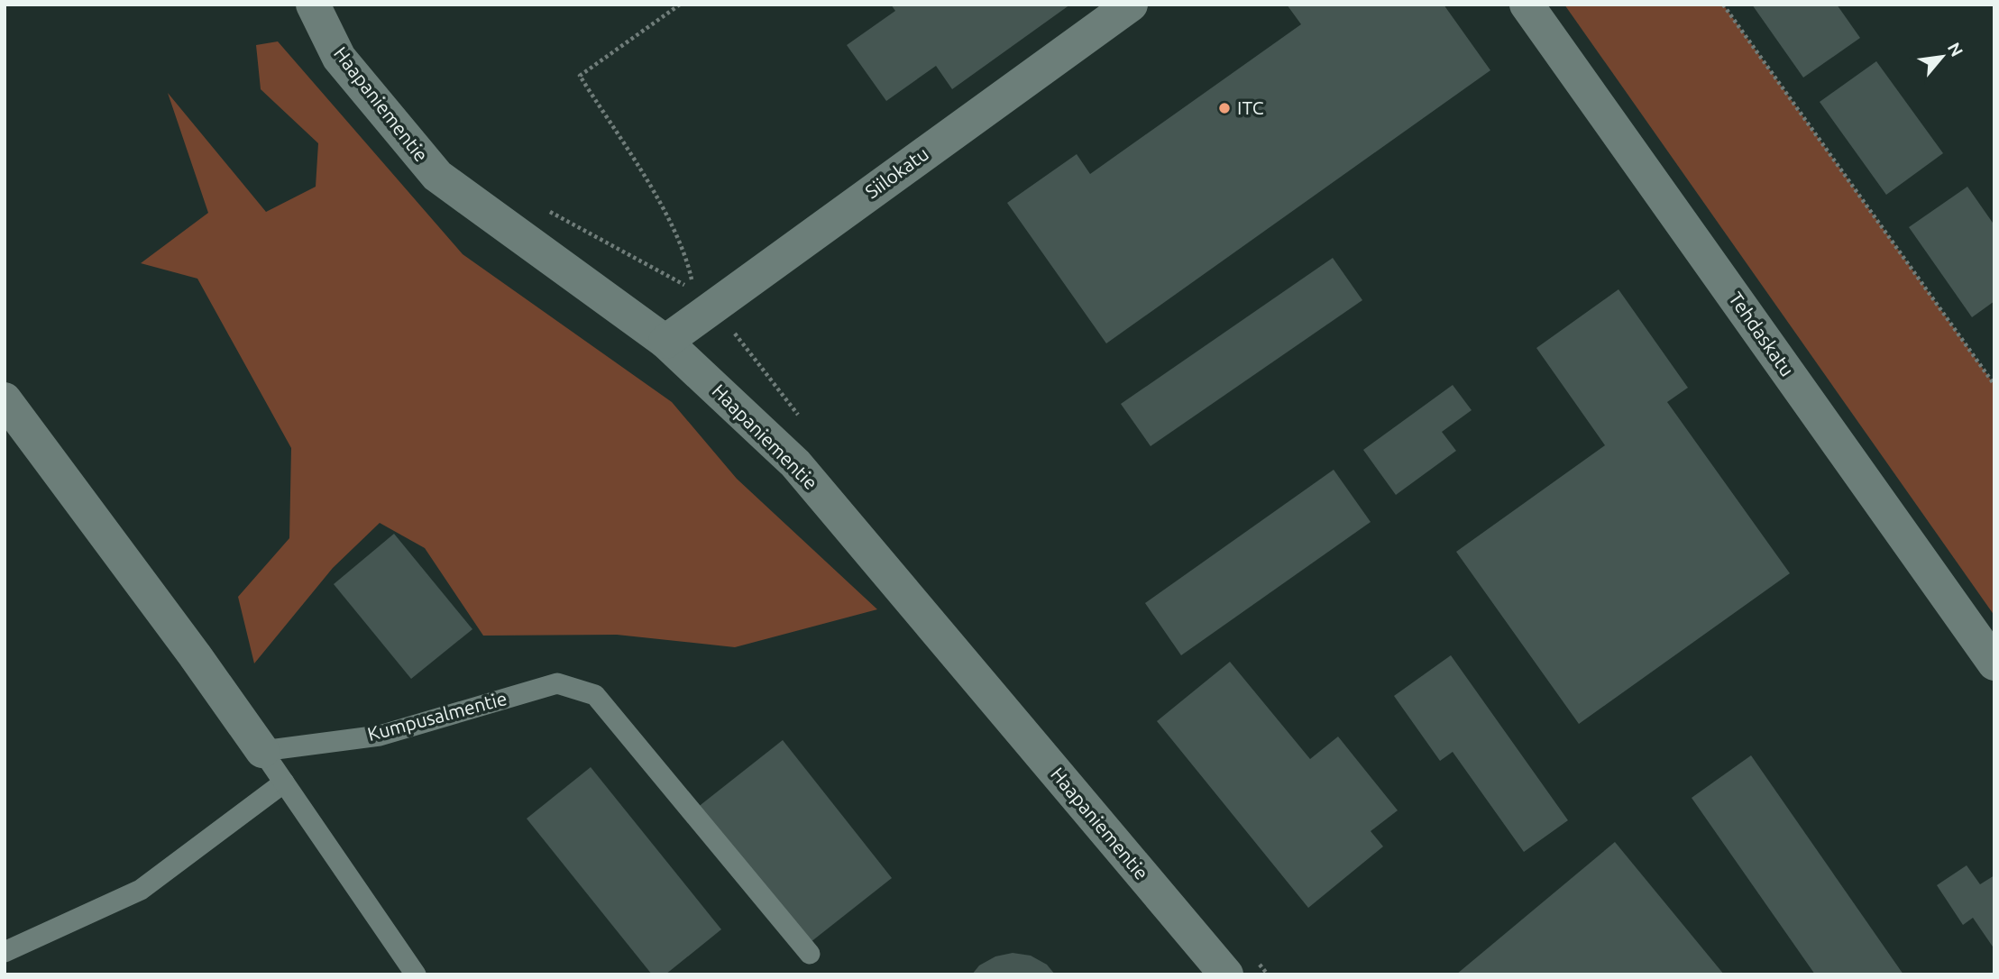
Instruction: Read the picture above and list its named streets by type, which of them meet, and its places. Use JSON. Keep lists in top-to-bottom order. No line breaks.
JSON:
{"streets":{"street":["Haapaniementie","Siilokatu","Tehdaskatu"],"lane":["Kumpusalmentie"]},"crossings":[["Haapaniementie","Siilokatu"]],"places":["ITC"],"north":"top right"}
